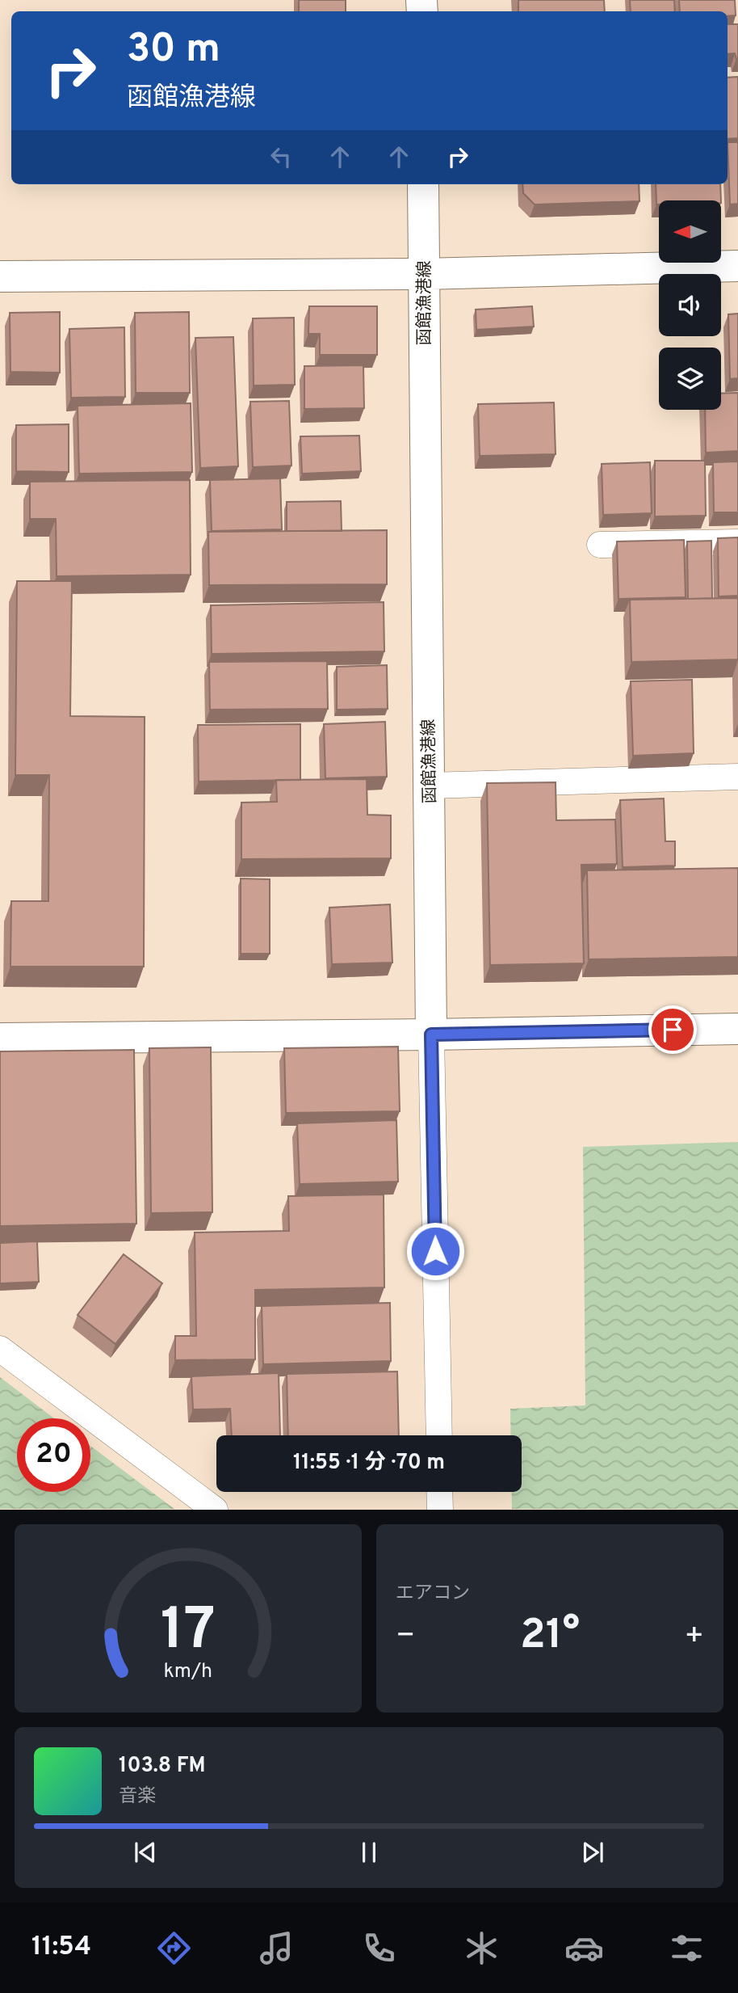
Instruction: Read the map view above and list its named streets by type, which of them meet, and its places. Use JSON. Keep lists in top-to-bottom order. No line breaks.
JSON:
{"streets":{"main road":["函館漁港線"]},"north":"left","page":{"turn":["30 m","函館漁港線"],"limit":"20","trip":"11:55 · 1 分 · 70 m","tile":"エアコン","heat":["−","21°","+"],"song":["103.8 FM","音楽"],"tabs":"11:54","gauge":["17","km/h"]}}
